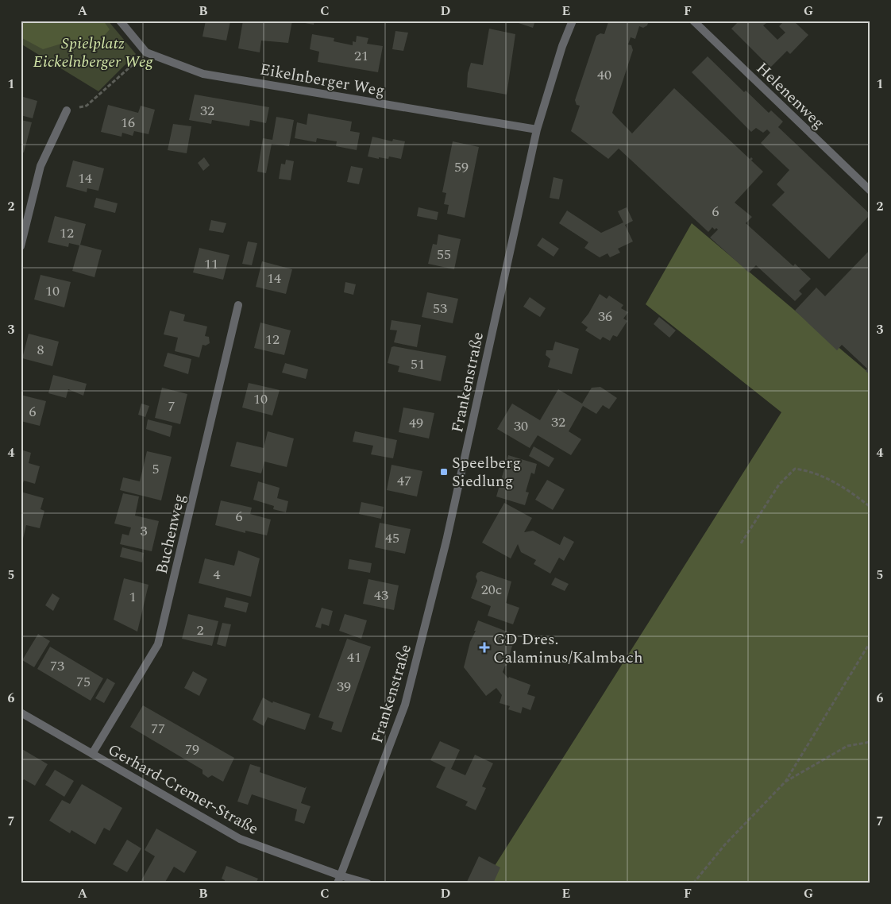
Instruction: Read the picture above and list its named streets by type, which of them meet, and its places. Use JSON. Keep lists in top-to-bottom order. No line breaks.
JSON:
{"streets":{"street":["Eikelnberger Weg","Helenenweg","Frankenstraße","Buchenweg","Gerhard-Cremer-Straße"]},"crossings":[["Eikelnberger Weg","Frankenstraße"],["Frankenstraße","Gerhard-Cremer-Straße"],["Buchenweg","Gerhard-Cremer-Straße"]],"parks":["Spielplatz Eickelnberger Weg"],"places":{"transit":["Speelberg Siedlung"],"health":["GD Dres. Calaminus/Kalmbach"]},"house_numbers":["21","40","32","16","59","14","6","12","55","11","14","10","53","36","12","8","51","10","7","6","32","49","30","5","47","6","3","45","4","20c","43","1","2","41","73","75","39","77","79"],"grid":{"columns":["A","B","C","D","E","F","G"],"rows":["1","2","3","4","5","6","7"]}}
